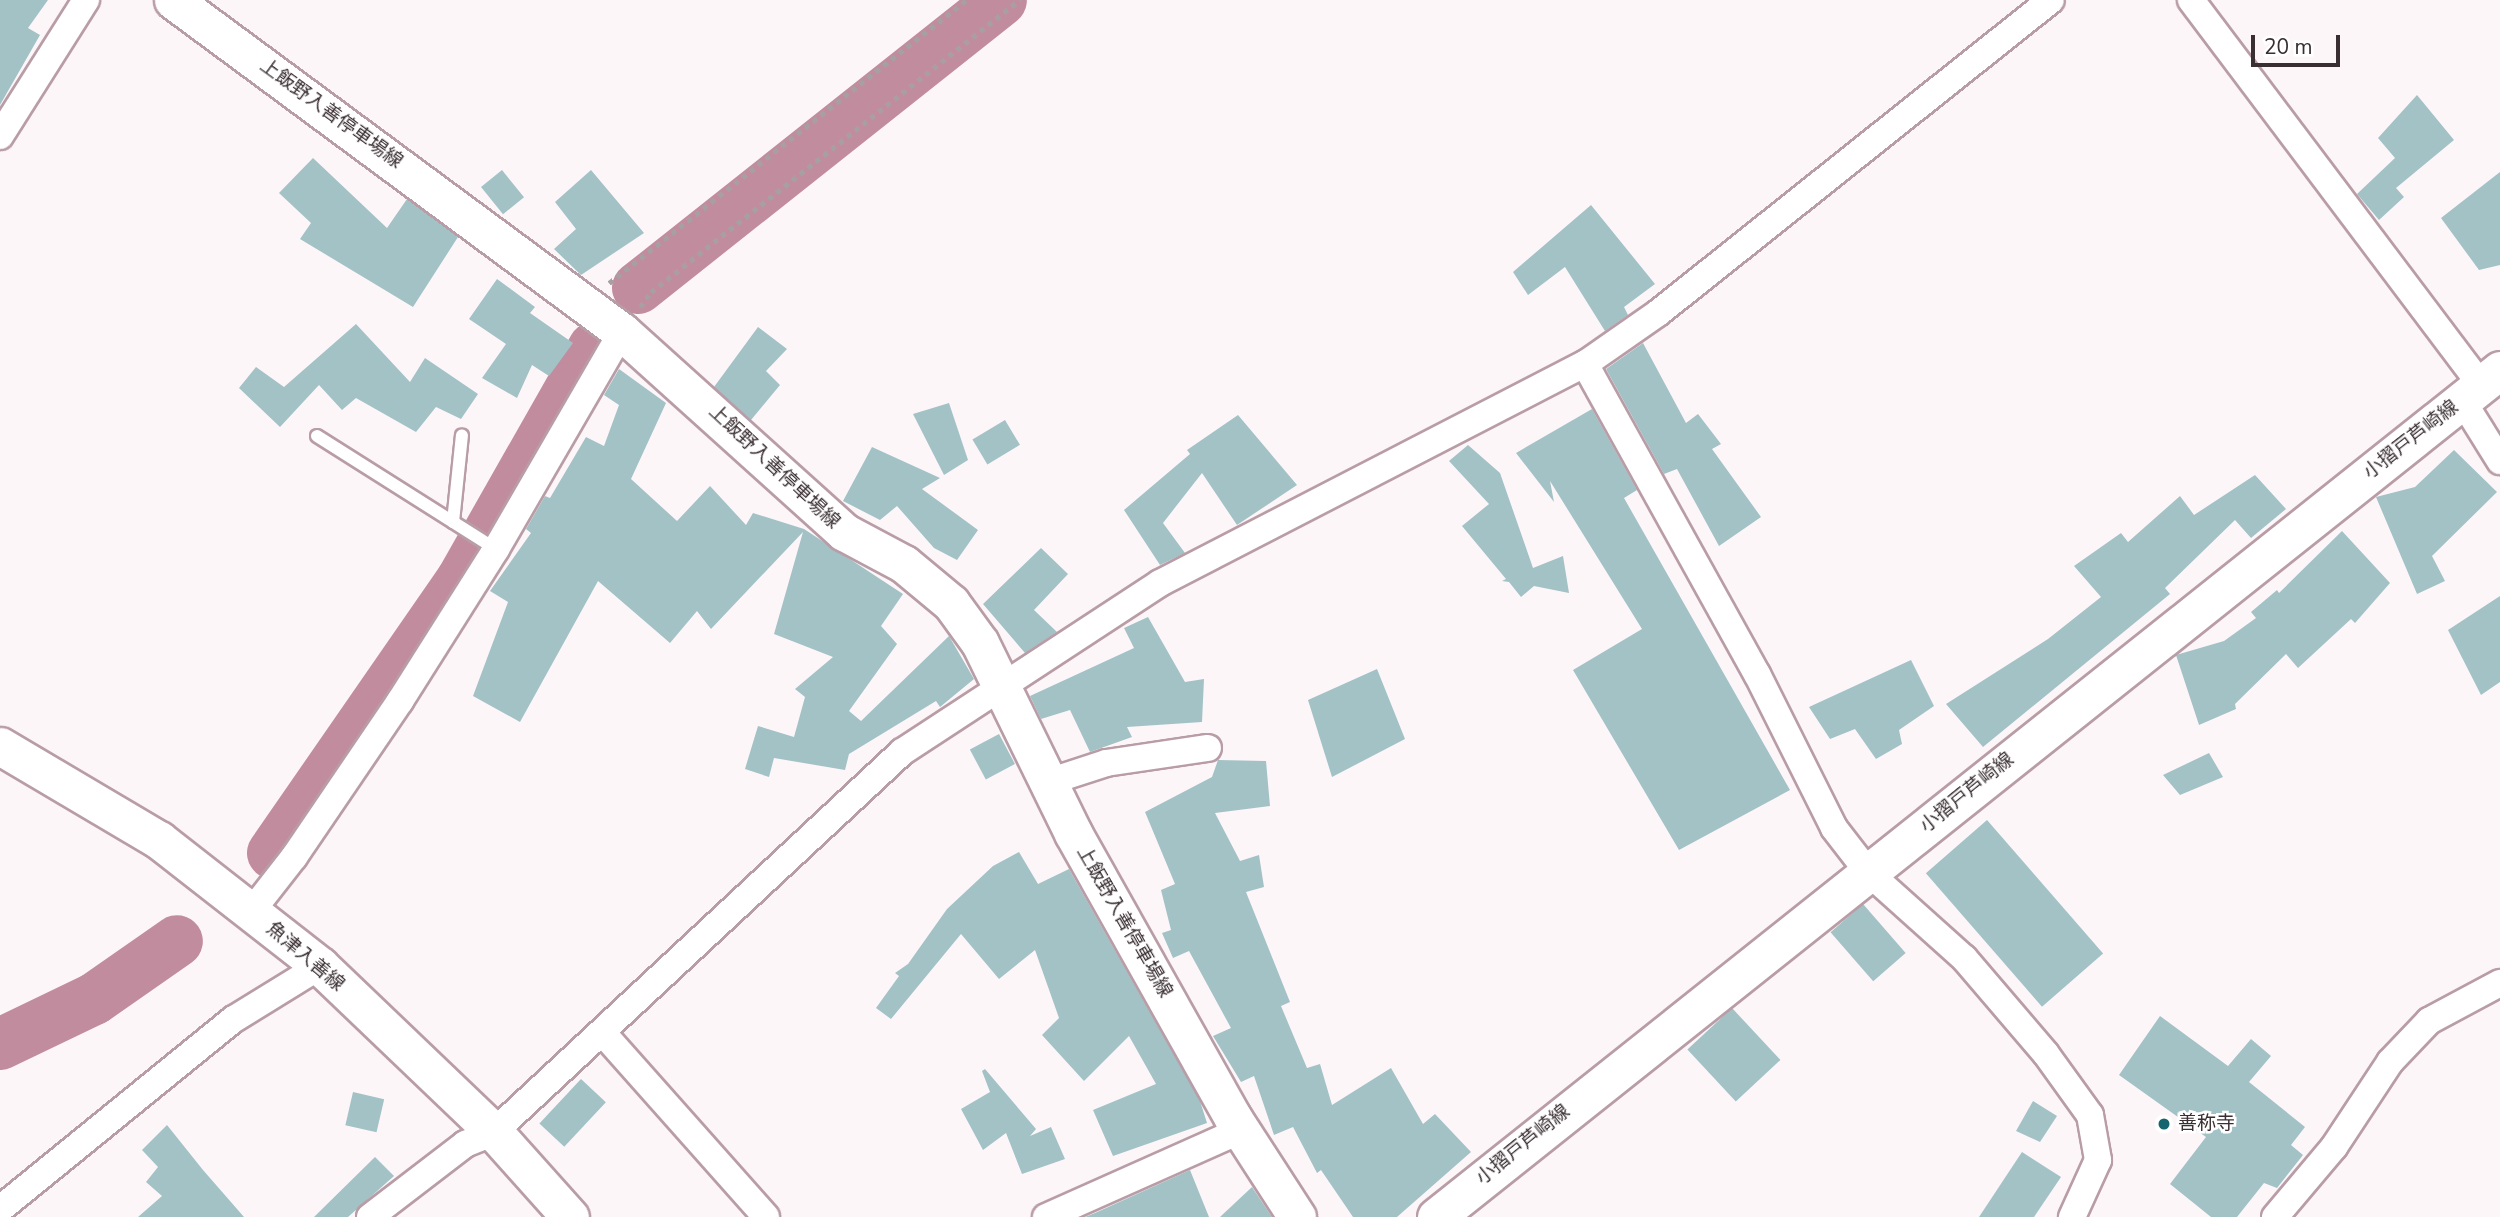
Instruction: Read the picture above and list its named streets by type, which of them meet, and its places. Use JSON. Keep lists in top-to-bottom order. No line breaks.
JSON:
{"streets":{"main road":["上飯野入善停車場線","小摺戸芦崎線","魚津入善線"]},"places":["善称寺"],"scale_bar":"20 m"}
